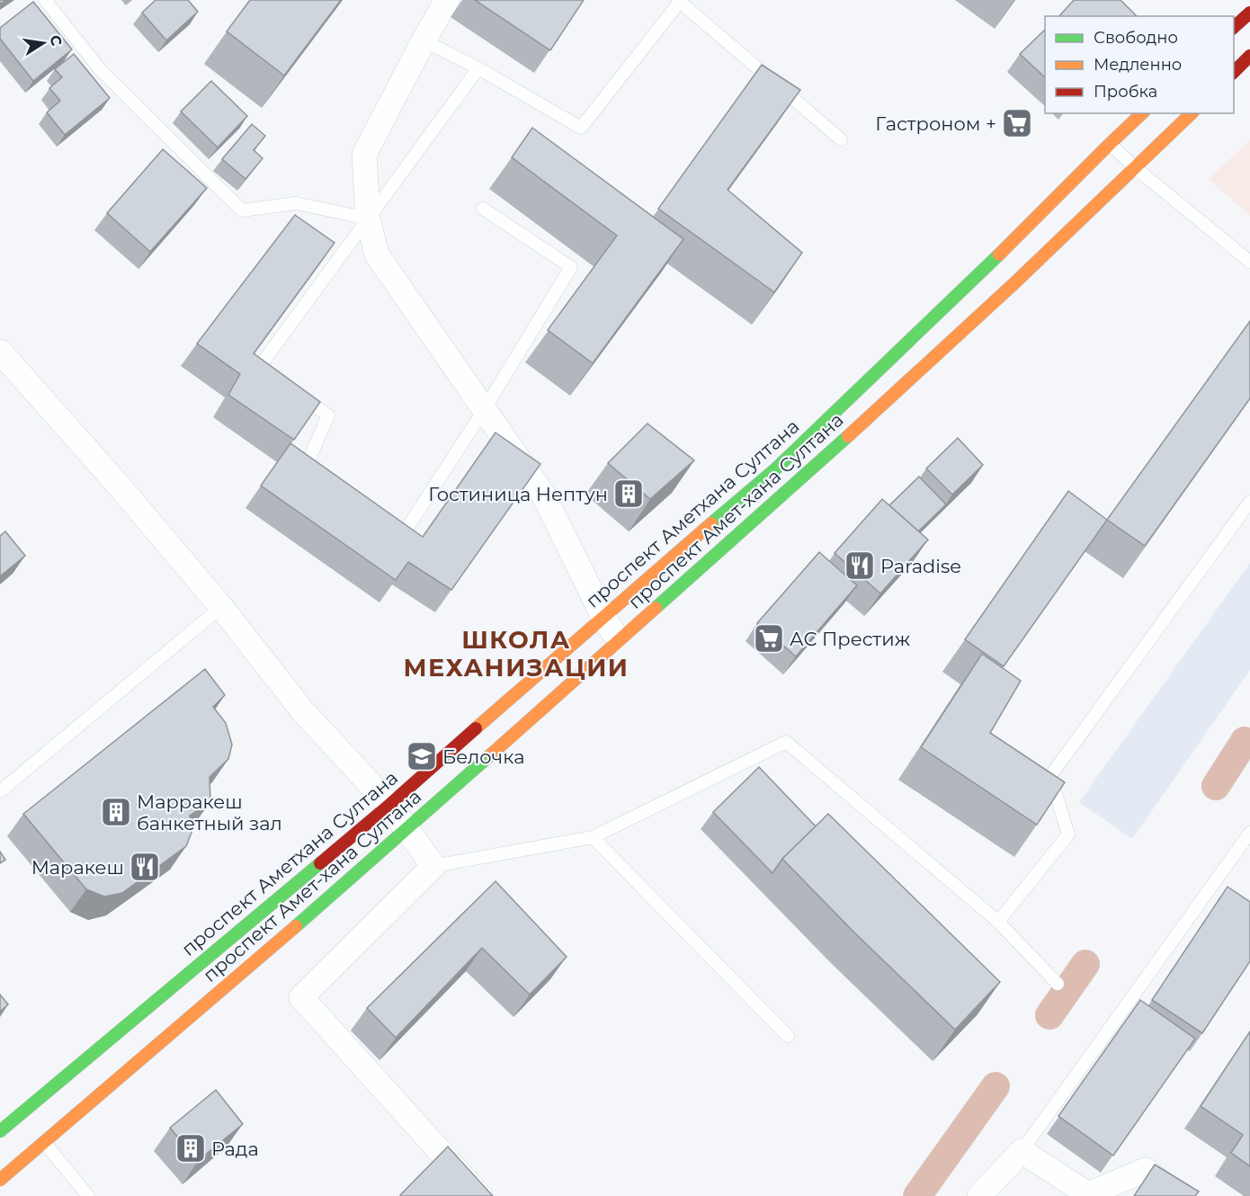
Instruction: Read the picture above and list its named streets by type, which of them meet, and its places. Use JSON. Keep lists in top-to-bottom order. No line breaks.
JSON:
{"streets":{"main road":["проспект Амет-хана Султана","проспект Аметхана Султана"]},"districts":["ШКОЛА МЕХАНИЗАЦИИ"],"places":{"supermarket":["Гастроном +","АС Престиж"],"building":["Гостиница Нептун","Марракеш банкетный зал","Рада"],"restaurant":["Paradise","Маракеш"],"school or university":["Белочка"]},"legend":["Свободно","Медленно","Пробка"],"north":"right"}
